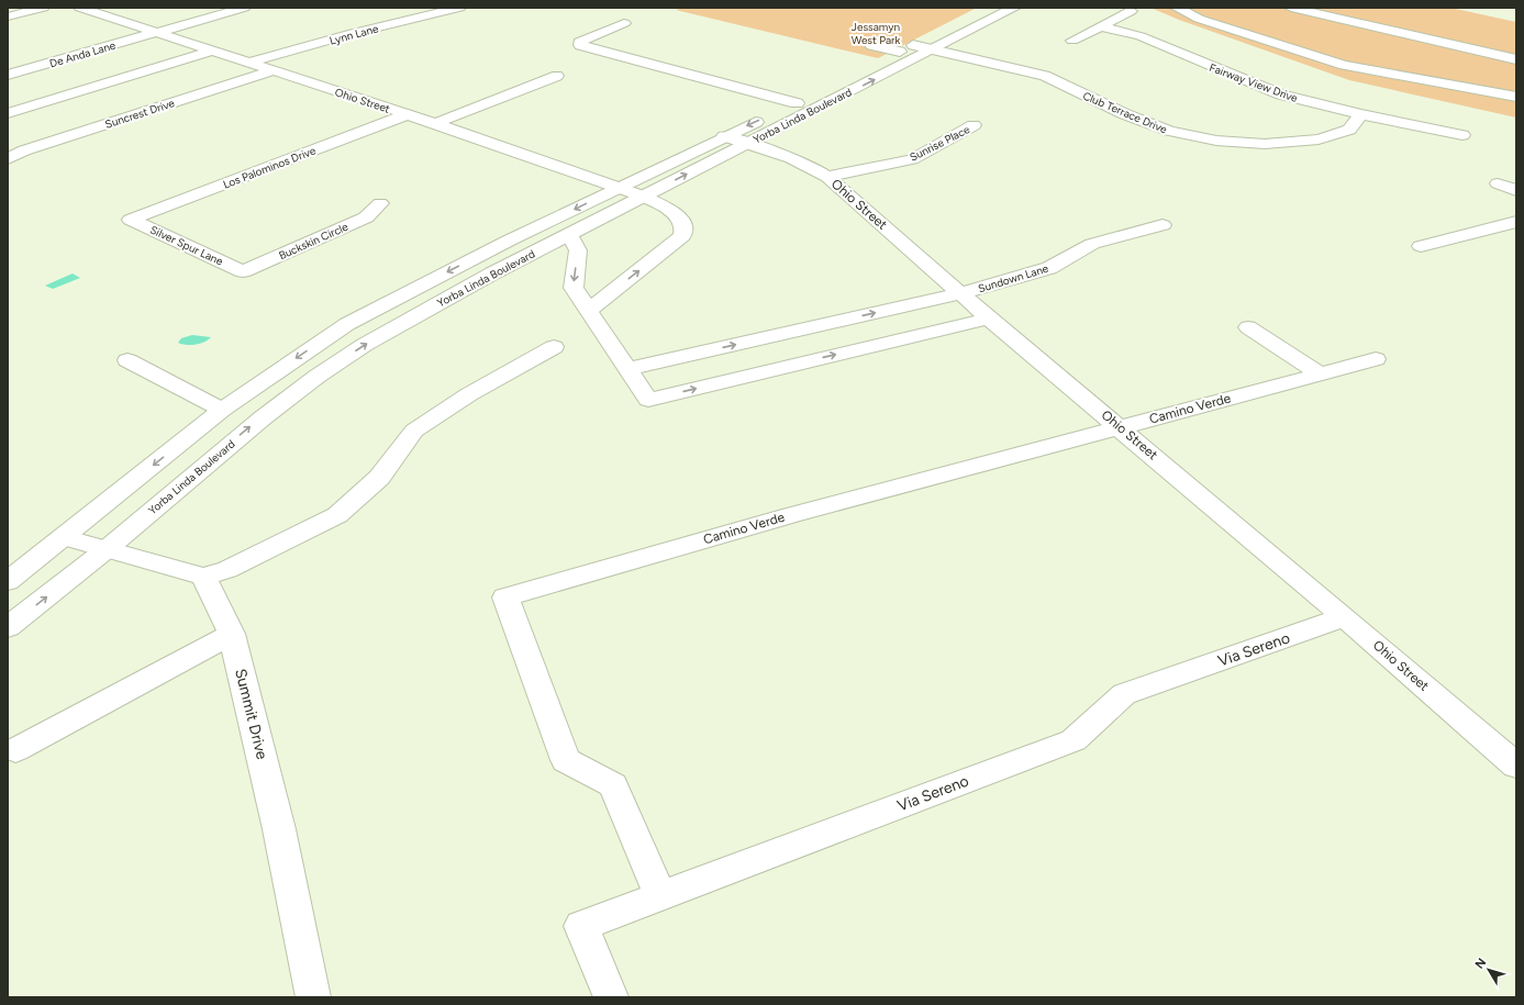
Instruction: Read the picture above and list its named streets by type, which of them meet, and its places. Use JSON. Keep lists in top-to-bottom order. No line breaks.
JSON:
{"streets":{"street":["Lynn Lane","De Anda Lane","Fairway View Drive","Ohio Street","Club Terrace Drive","Suncrest Drive","Yorba Linda Boulevard","Sunrise Place","Los Palominos Drive","Buckskin Circle","Silver Spur Lane","Sundown Lane","Camino Verde","Via Sereno","Summit Drive"]},"crossings":[["Lynn Lane","Ohio Street"],["De Anda Lane","Ohio Street"],["Fairway View Drive","Club Terrace Drive"],["Ohio Street","Suncrest Drive"],["Ohio Street","Yorba Linda Boulevard"],["Ohio Street","Sunrise Place"],["Ohio Street","Los Palominos Drive"],["Ohio Street","Sundown Lane"],["Ohio Street","Camino Verde"],["Ohio Street","Via Sereno"],["Club Terrace Drive","Yorba Linda Boulevard"],["Los Palominos Drive","Silver Spur Lane"],["Buckskin Circle","Silver Spur Lane"],["Camino Verde","Via Sereno"]],"parks":["Jessamyn West Park"],"north":"top left"}
